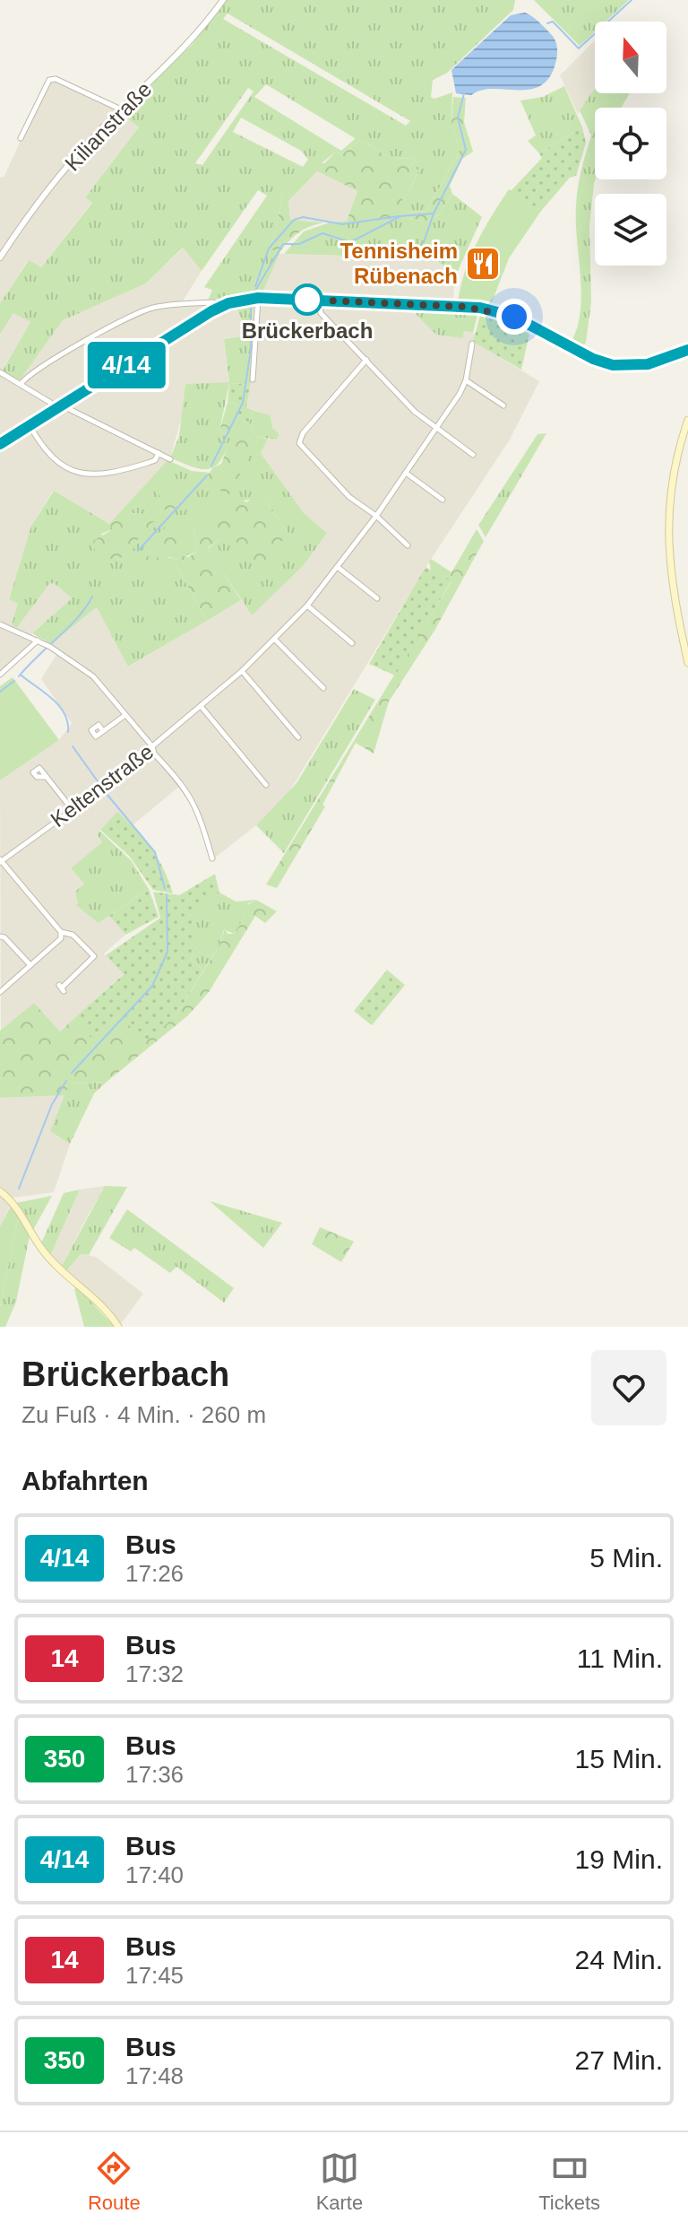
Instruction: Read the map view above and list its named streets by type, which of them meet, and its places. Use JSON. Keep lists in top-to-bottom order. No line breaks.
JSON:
{"streets":{"street":["Kilianstraße","Keltenstraße"]},"places":{"restaurant":["Tennisheim Rübenach"],"other":["Brückerbach"]},"lines":["bus line 4/14"],"north":"top","page":{"on_map":"4/14","heading":[["Brückerbach","Zu Fuß · 4 Min. · 260 m"],"Abfahrten"],"list":[{"mark":"4/14","name":"Bus","note":"17:26","value":"5 Min."},{"mark":"14","name":"Bus","note":"17:32","value":"11 Min."},{"mark":"350","name":"Bus","note":"17:36","value":"15 Min."},{"mark":"4/14","name":"Bus","note":"17:40","value":"19 Min."},{"mark":"14","name":"Bus","note":"17:45","value":"24 Min."},{"mark":"350","name":"Bus","note":"17:48","value":"27 Min."}],"tabs":["Route","Karte","Tickets"]}}
